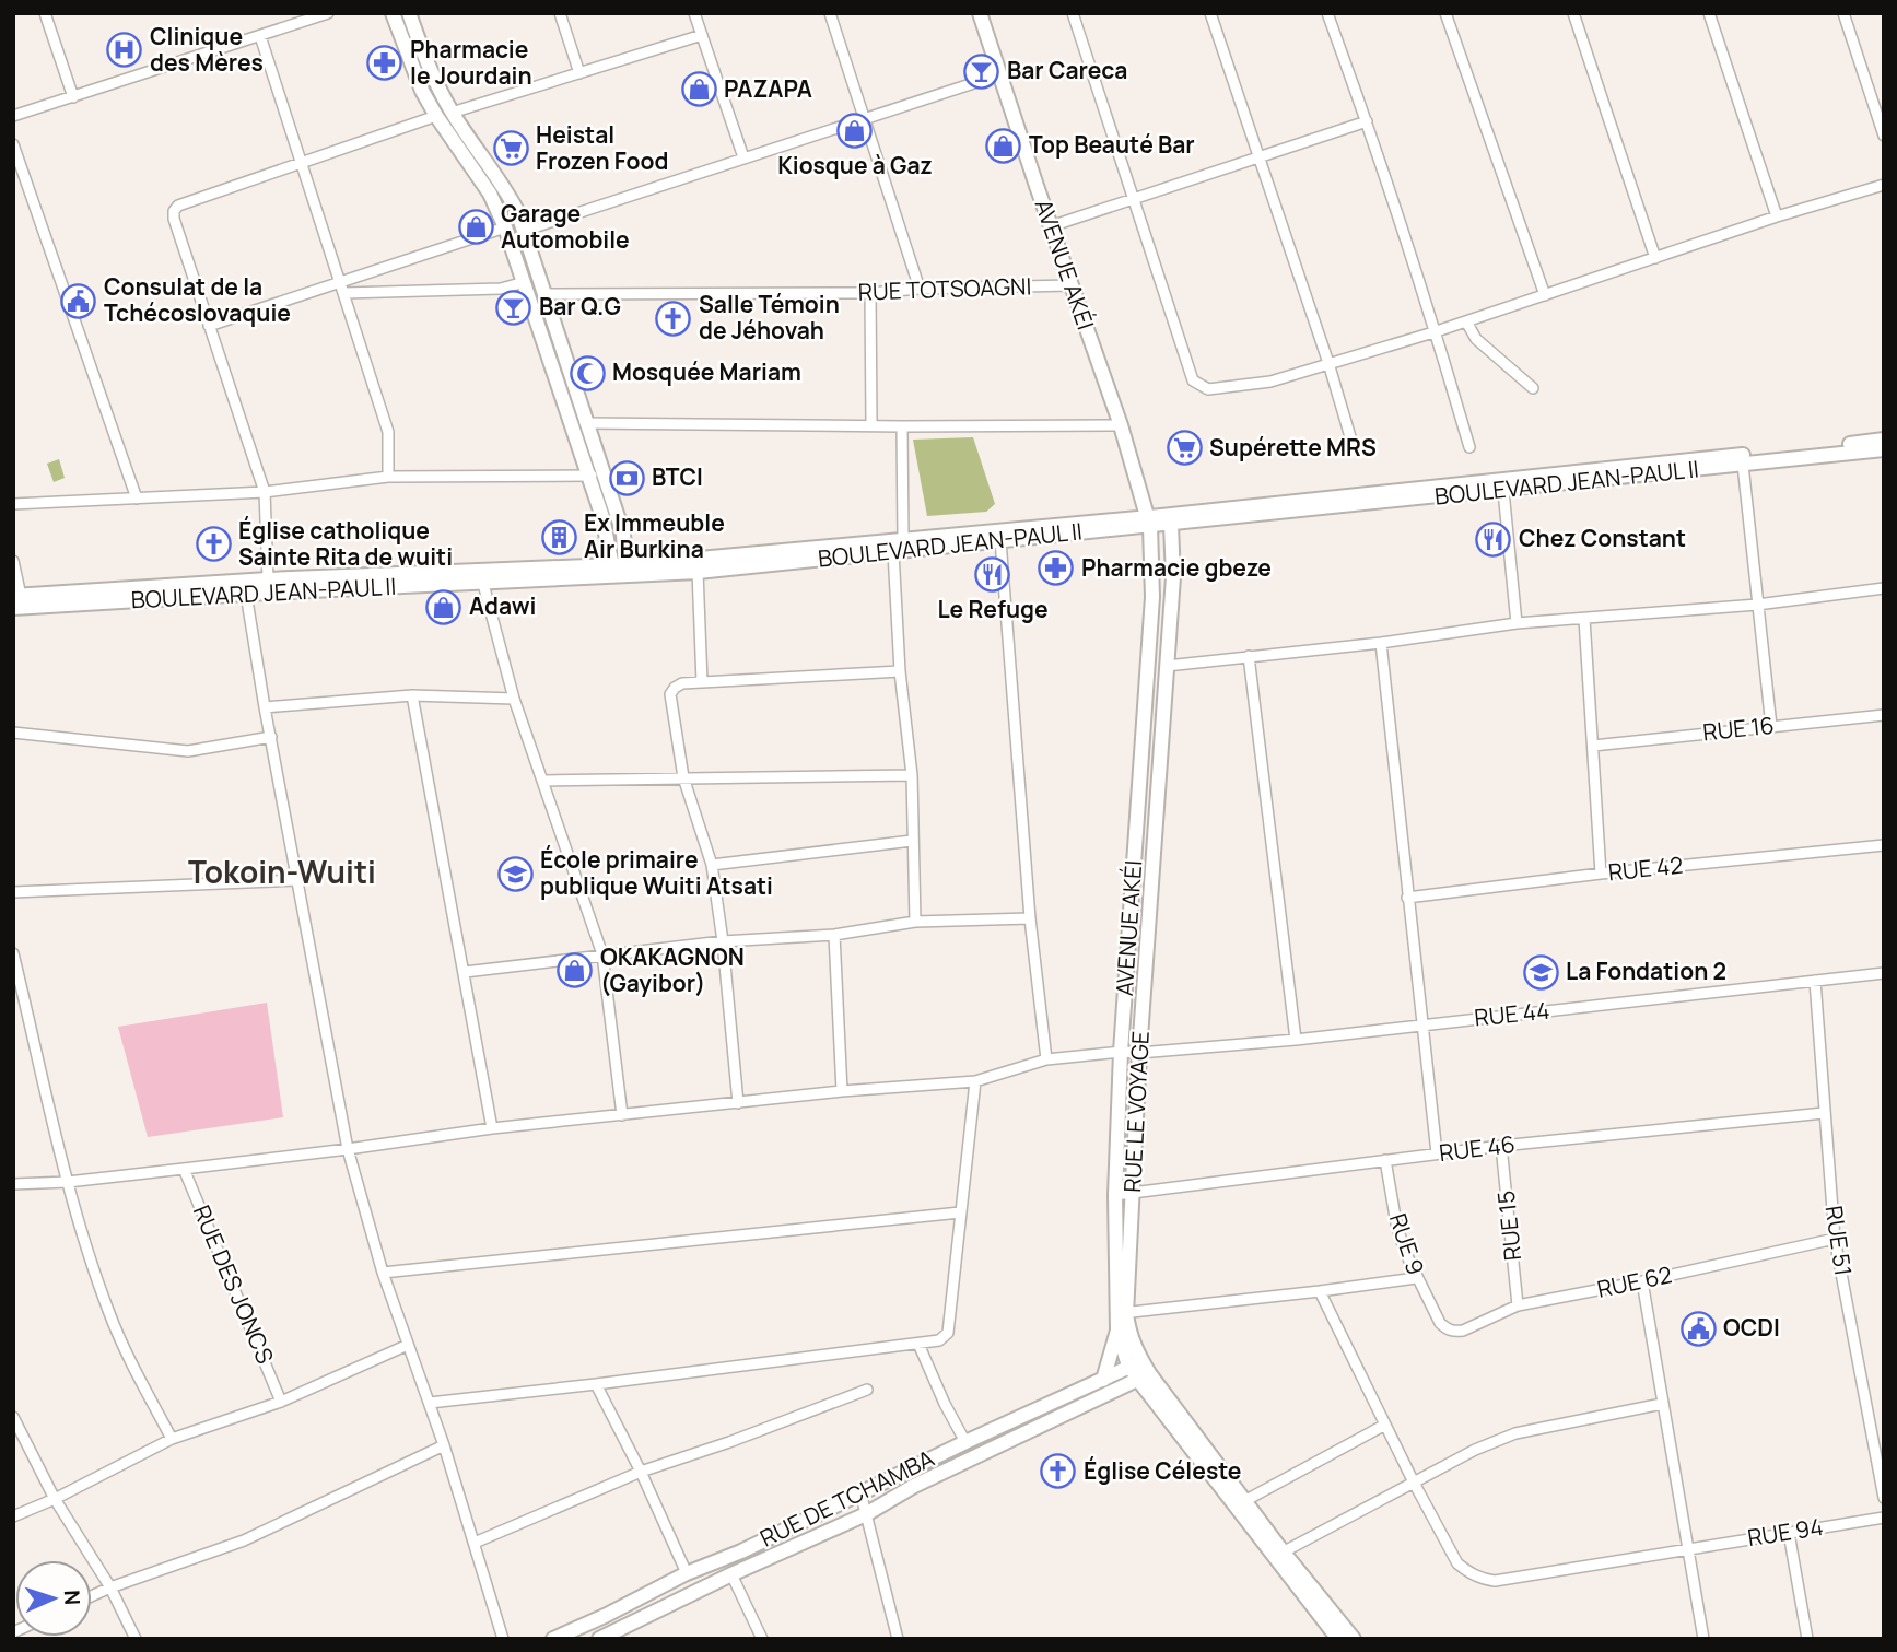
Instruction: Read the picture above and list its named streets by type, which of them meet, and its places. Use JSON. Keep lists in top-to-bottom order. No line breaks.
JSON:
{"streets":{"main road":["AVENUE AKÉI","BOULEVARD JEAN-PAUL II","RUE LE VOYAGE","RUE DE TCHAMBA"],"street":["RUE TOTSOAGNI","RUE 16","RUE 42","RUE 44","RUE 46","RUE 15","RUE 51","RUE 9","RUE 62","RUE DES JONCS","RUE 94"]},"crossings":[["AVENUE AKÉI","RUE TOTSOAGNI"],["AVENUE AKÉI","BOULEVARD JEAN-PAUL II"],["AVENUE AKÉI","RUE 44"],["AVENUE AKÉI","RUE LE VOYAGE"],["AVENUE AKÉI","RUE 46"],["AVENUE AKÉI","RUE DE TCHAMBA"],["BOULEVARD JEAN-PAUL II","RUE LE VOYAGE"],["RUE 44","RUE LE VOYAGE"],["RUE 44","RUE 51"],["RUE 44","RUE DES JONCS"],["RUE LE VOYAGE","RUE 46"],["RUE LE VOYAGE","RUE DE TCHAMBA"],["RUE 46","RUE 15"],["RUE 46","RUE 51"],["RUE 46","RUE 9"],["RUE 15","RUE 62"],["RUE 51","RUE 62"],["RUE 9","RUE 62"]],"districts":["Tokoin-Wuiti"],"places":{"hospital":["Clinique des Mères"],"pharmacy":["Pharmacie le Jourdain","Pharmacie gbeze"],"bar":["Bar Careca","Bar Q.G"],"shop":["PAZAPA","Kiosque à Gaz","Top Beauté Bar","Garage Automobile","Adawi","OKAKAGNON (Gayibor)"],"supermarket":["Heistal Frozen Food","Supérette MRS"],"public building":["Consulat de la Tchécoslovaquie","OCDI"],"church":["Salle Témoin de Jéhovah","Église catholique Sainte Rita de wuiti","Église Céleste"],"mosque":["Mosquée Mariam"],"bank":["BTCI"],"building":["Ex Immeuble Air Burkina"],"restaurant":["Chez Constant","Le Refuge"],"school or university":["École primaire publique Wuiti Atsati","La Fondation 2"]},"north":"right"}
